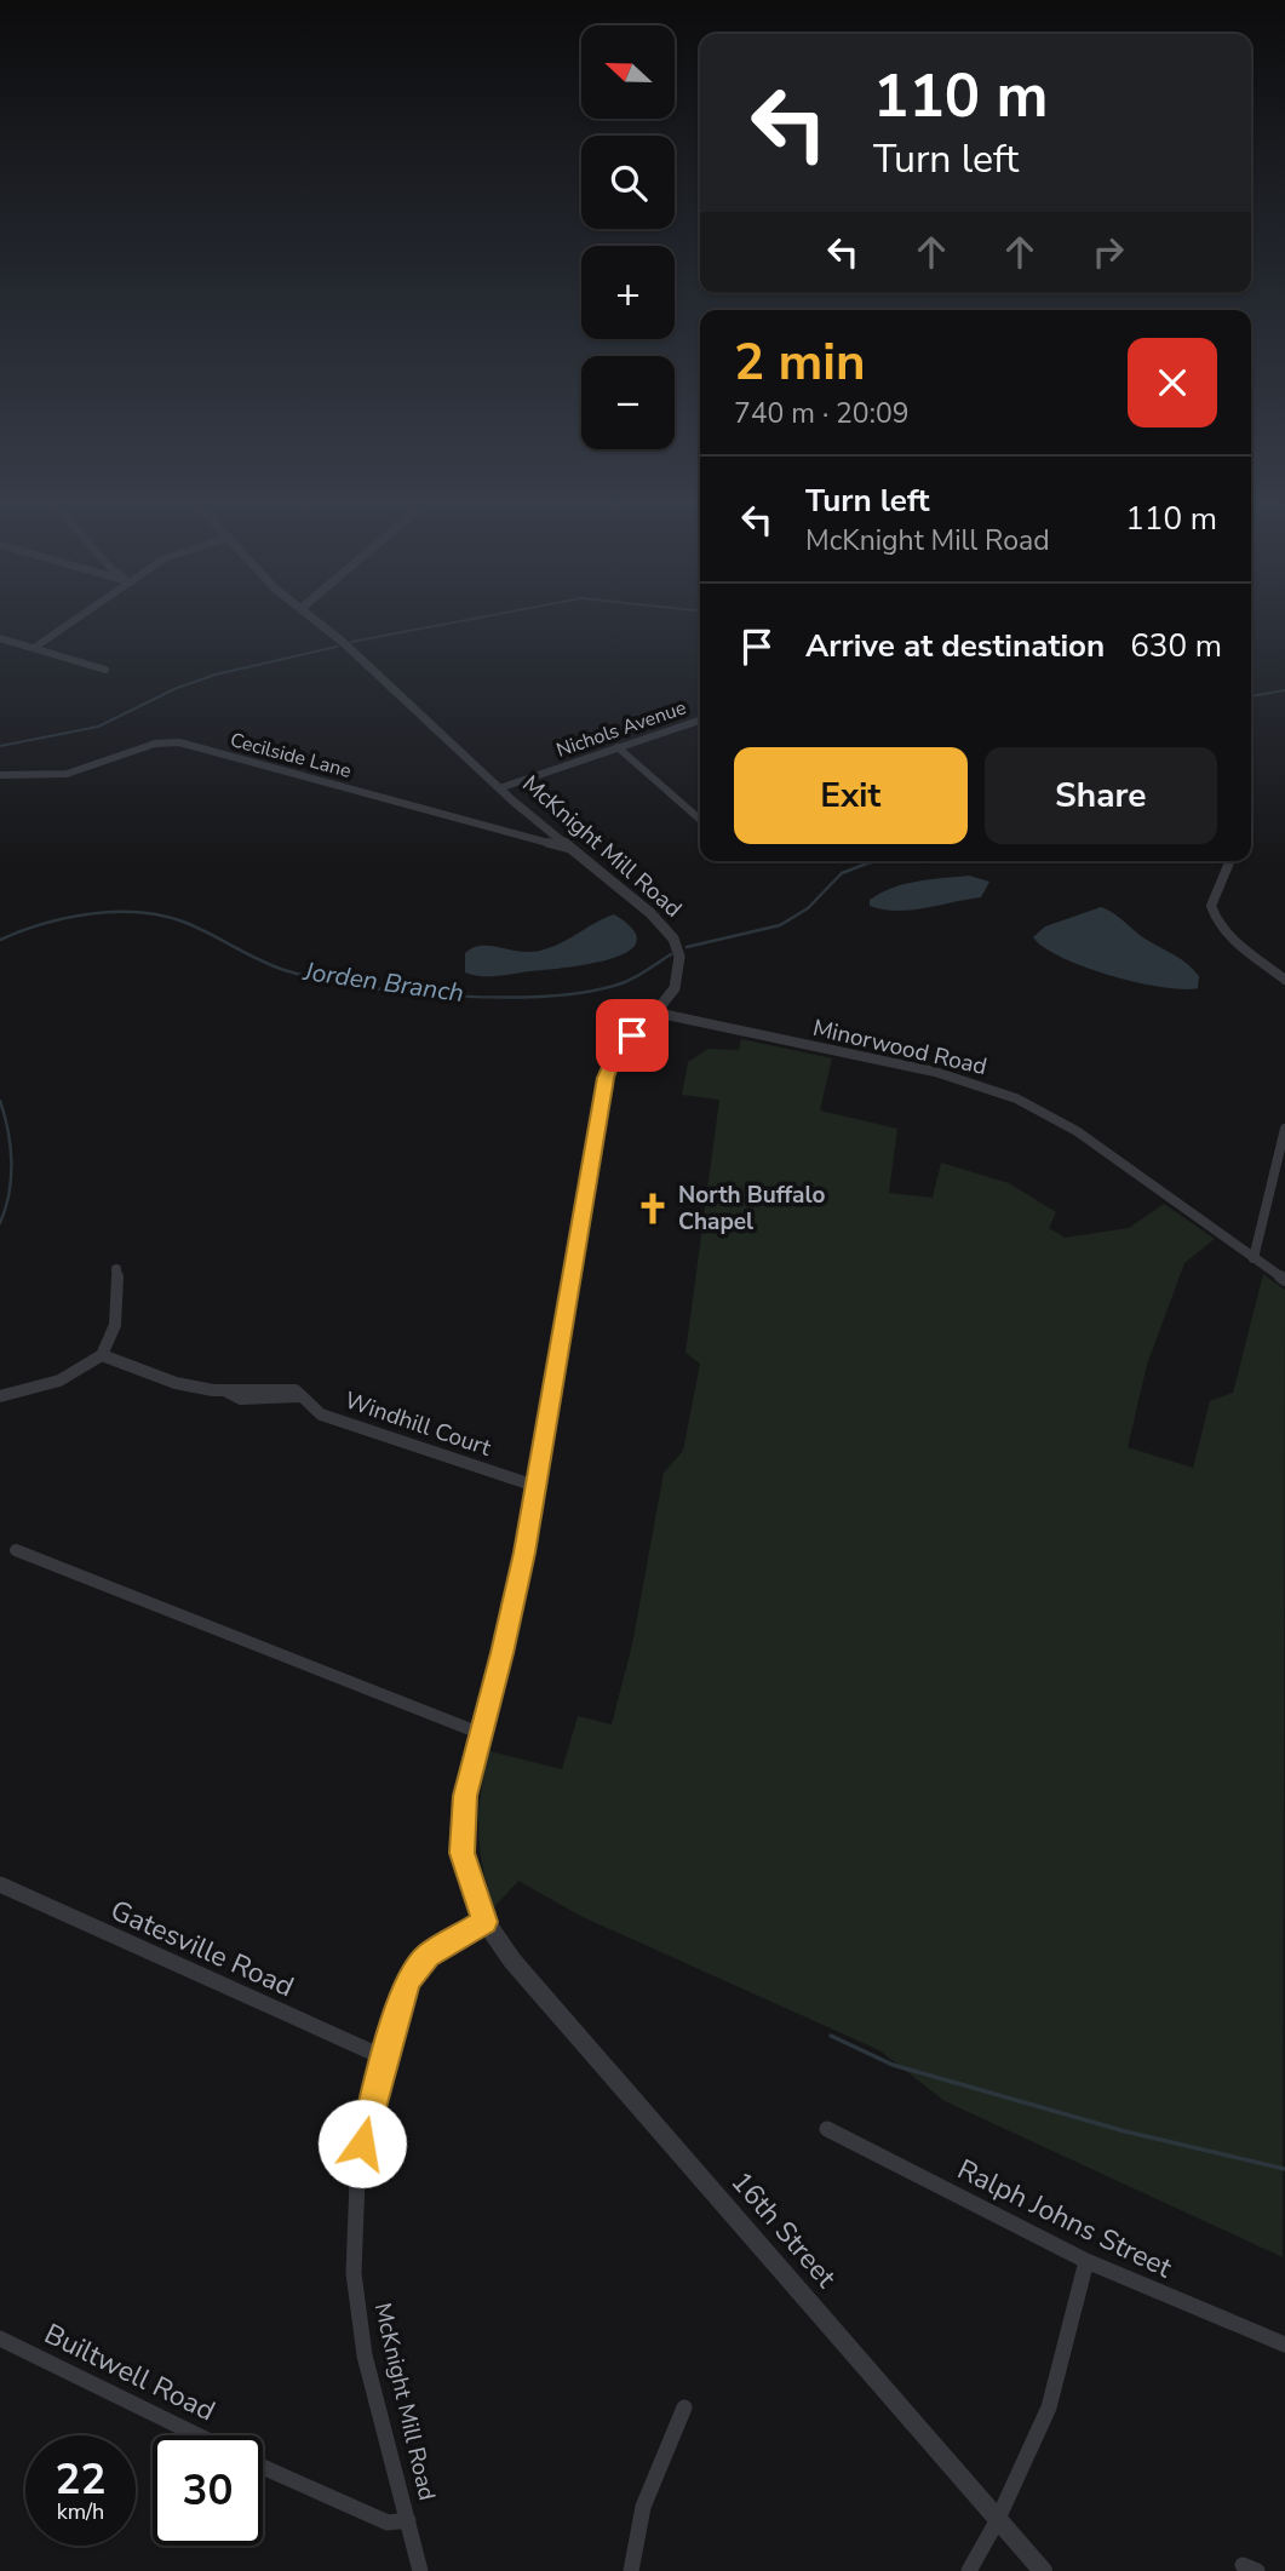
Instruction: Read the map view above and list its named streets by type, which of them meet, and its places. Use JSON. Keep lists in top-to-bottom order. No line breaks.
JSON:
{"streets":{"street":["Nichols Avenue","Cecilside Lane","McKnight Mill Road","Minorwood Road","Windhill Court","Gatesville Road","Ralph Johns Street","16th Street","Builtwell Road"]},"crossings":[["Nichols Avenue","McKnight Mill Road"],["Cecilside Lane","McKnight Mill Road"],["McKnight Mill Road","Minorwood Road"],["McKnight Mill Road","Windhill Court"],["McKnight Mill Road","Gatesville Road"],["McKnight Mill Road","16th Street"]],"water":["Jorden Branch"],"places":{"church":["North Buffalo Chapel"]},"north":"left","page":{"map_buttons":["+","−"],"turn":["110 m","Turn left"],"heading":["2 min","740 m · 20:09"],"list":[{"name":"Turn left","note":"McKnight Mill Road","value":"110 m"},{"name":"Arrive at destination","value":"630 m"}],"buttons":["Exit","Share"],"speed":"22 km/h","limit":"30"}}
